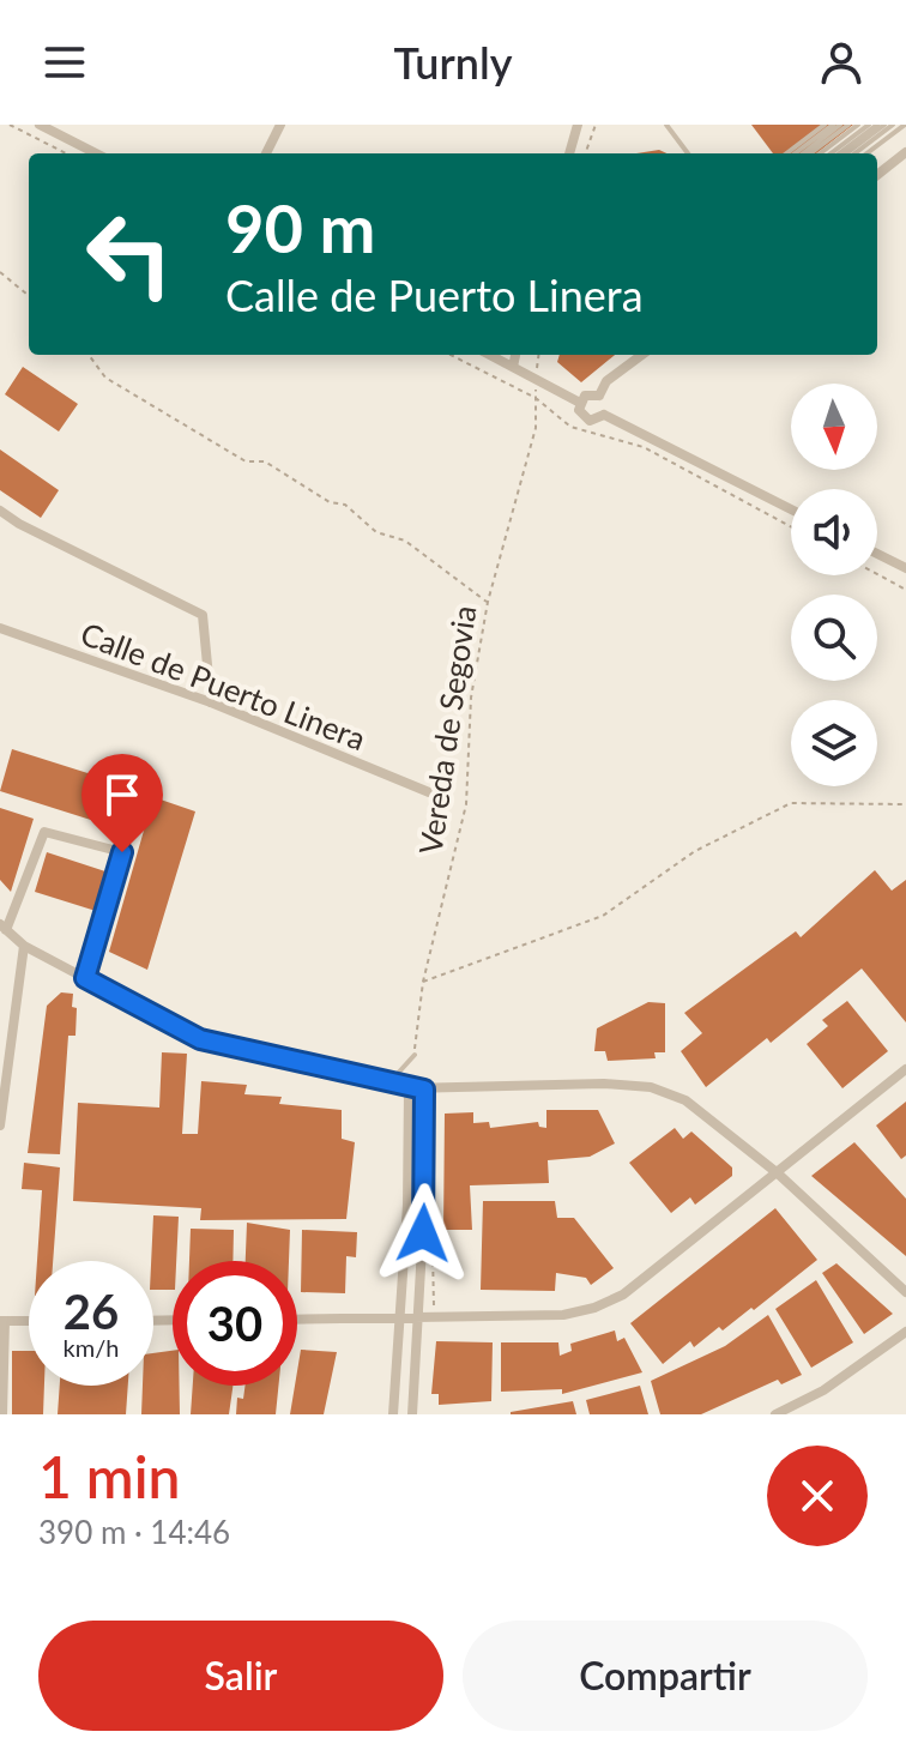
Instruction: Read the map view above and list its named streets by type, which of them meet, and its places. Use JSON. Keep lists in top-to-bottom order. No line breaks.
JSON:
{"streets":{"street":["Calle de Puerto Linera"],"path":["Vereda de Segovia"]},"north":"bottom","page":{"header":"Turnly","turn":["90 m","Calle de Puerto Linera"],"speed":"26 km/h","limit":"30","heading":["1 min","390 m · 14:46"],"buttons":["Salir","Compartir"]}}
